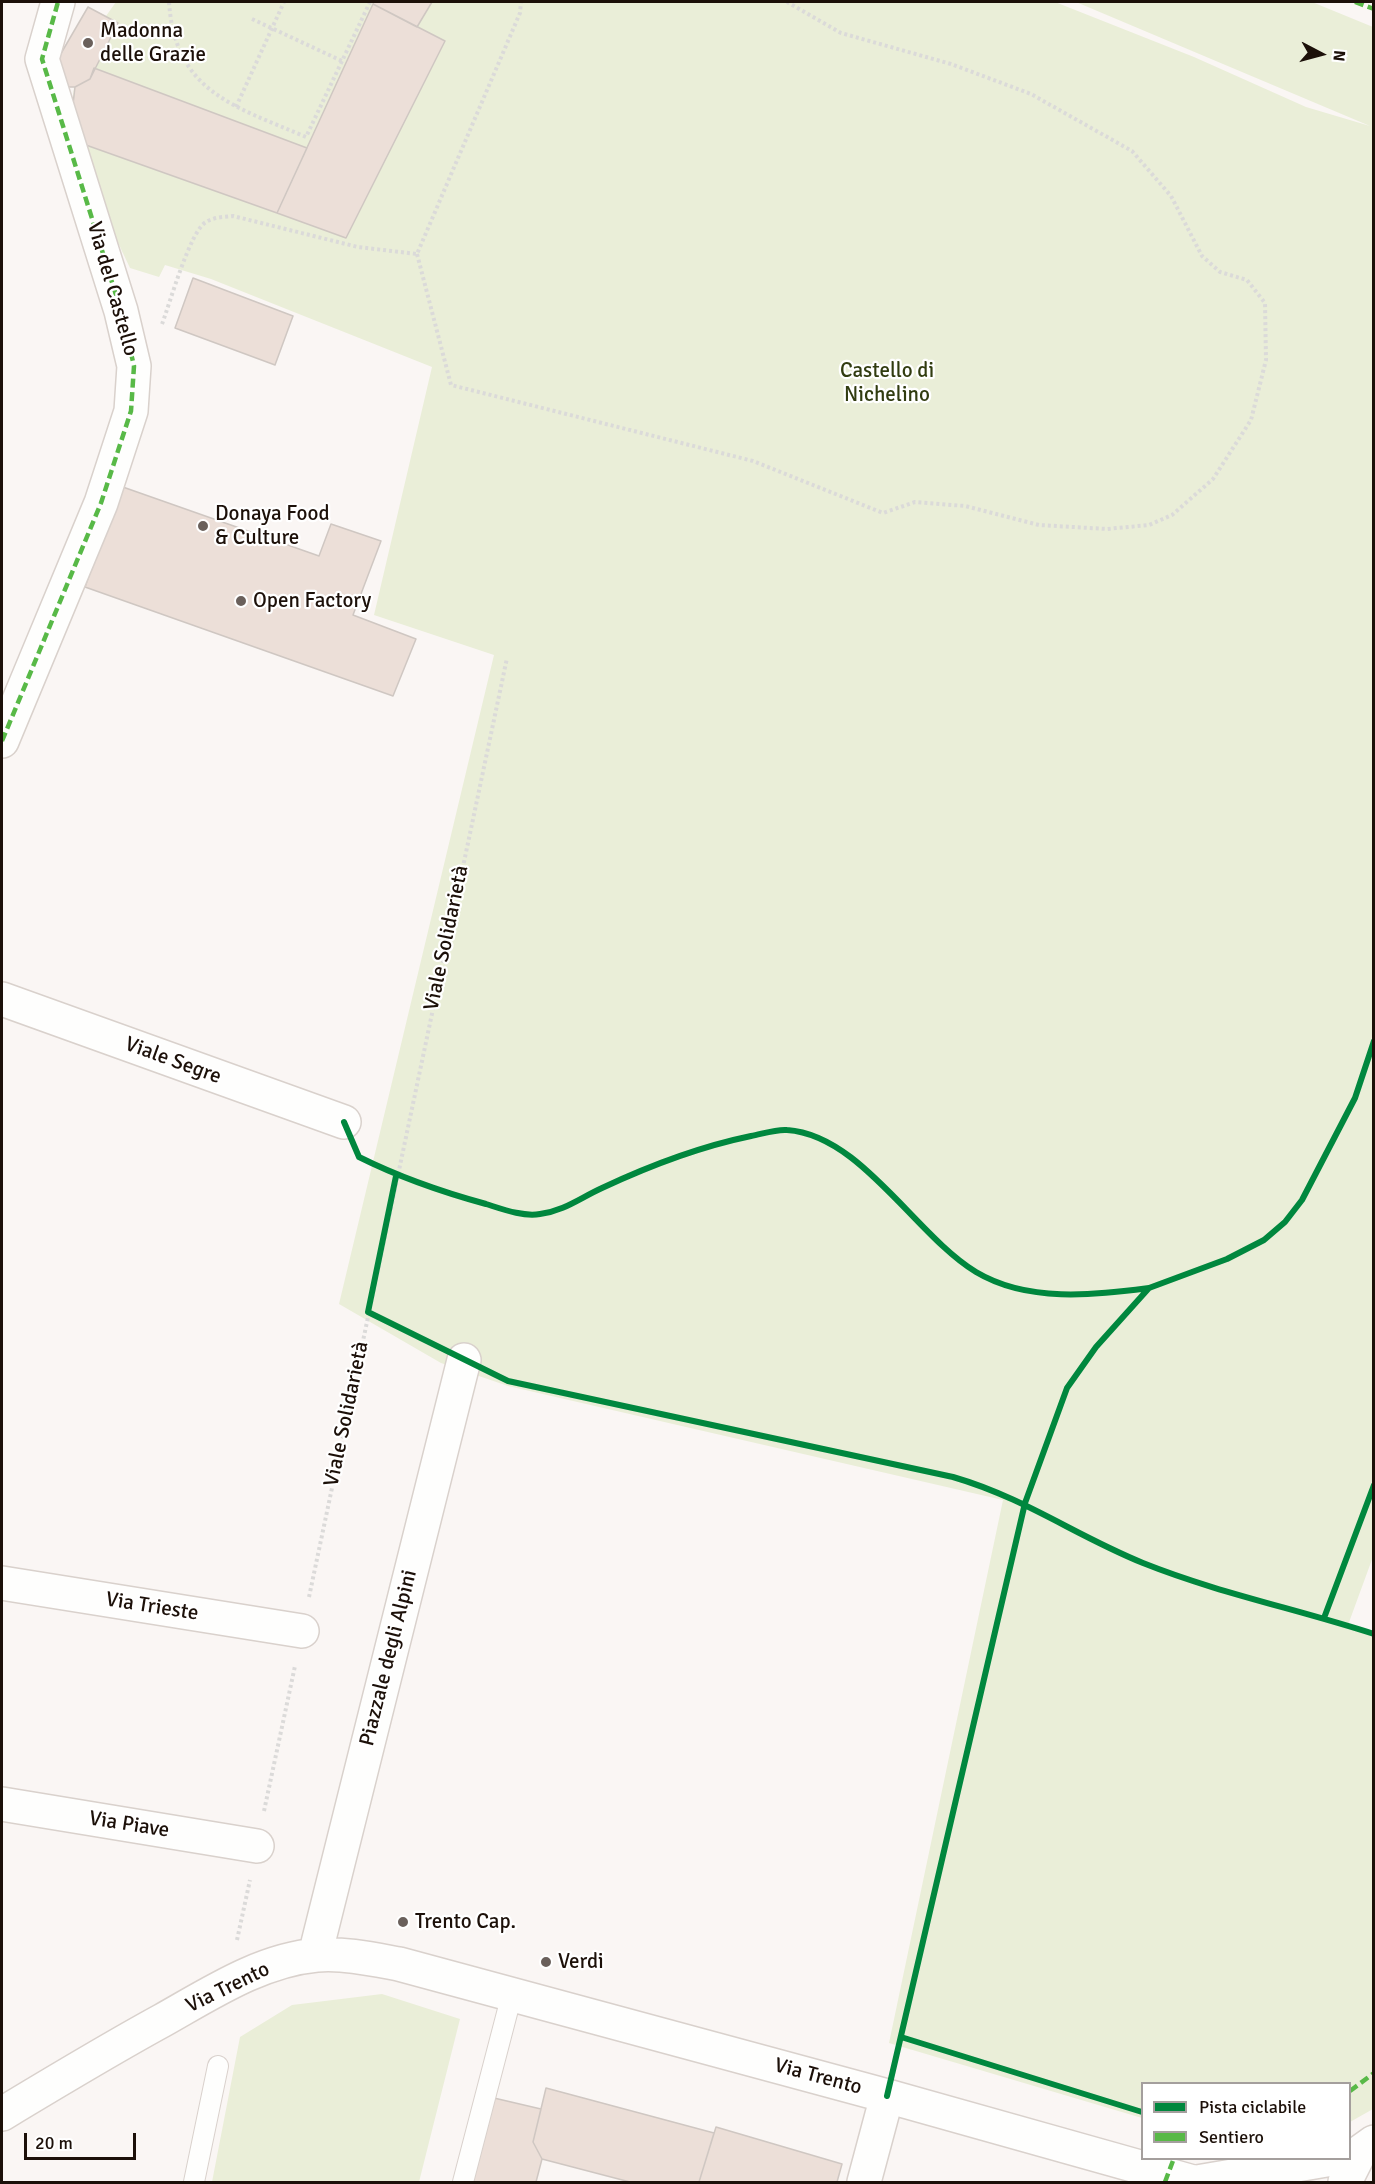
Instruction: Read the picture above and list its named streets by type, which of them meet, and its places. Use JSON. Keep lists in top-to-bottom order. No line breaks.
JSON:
{"streets":{"street":["Via del Castello","Viale Segre","Via Trieste","Piazzale degli Alpini","Via Piave","Via Trento"],"path":["Viale Solidarietà"]},"crossings":[["Viale Solidarietà","Via Trieste"],["Viale Solidarietà","Via Piave"],["Viale Solidarietà","Via Trento"],["Piazzale degli Alpini","Via Trento"]],"parks":["Castello di Nichelino"],"places":["Madonna delle Grazie","Donaya Food & Culture","Open Factory","Trento Cap.","Verdi"],"legend":["Pista ciclabile","Sentiero"],"scale_bar":"20 m","north":"right"}
